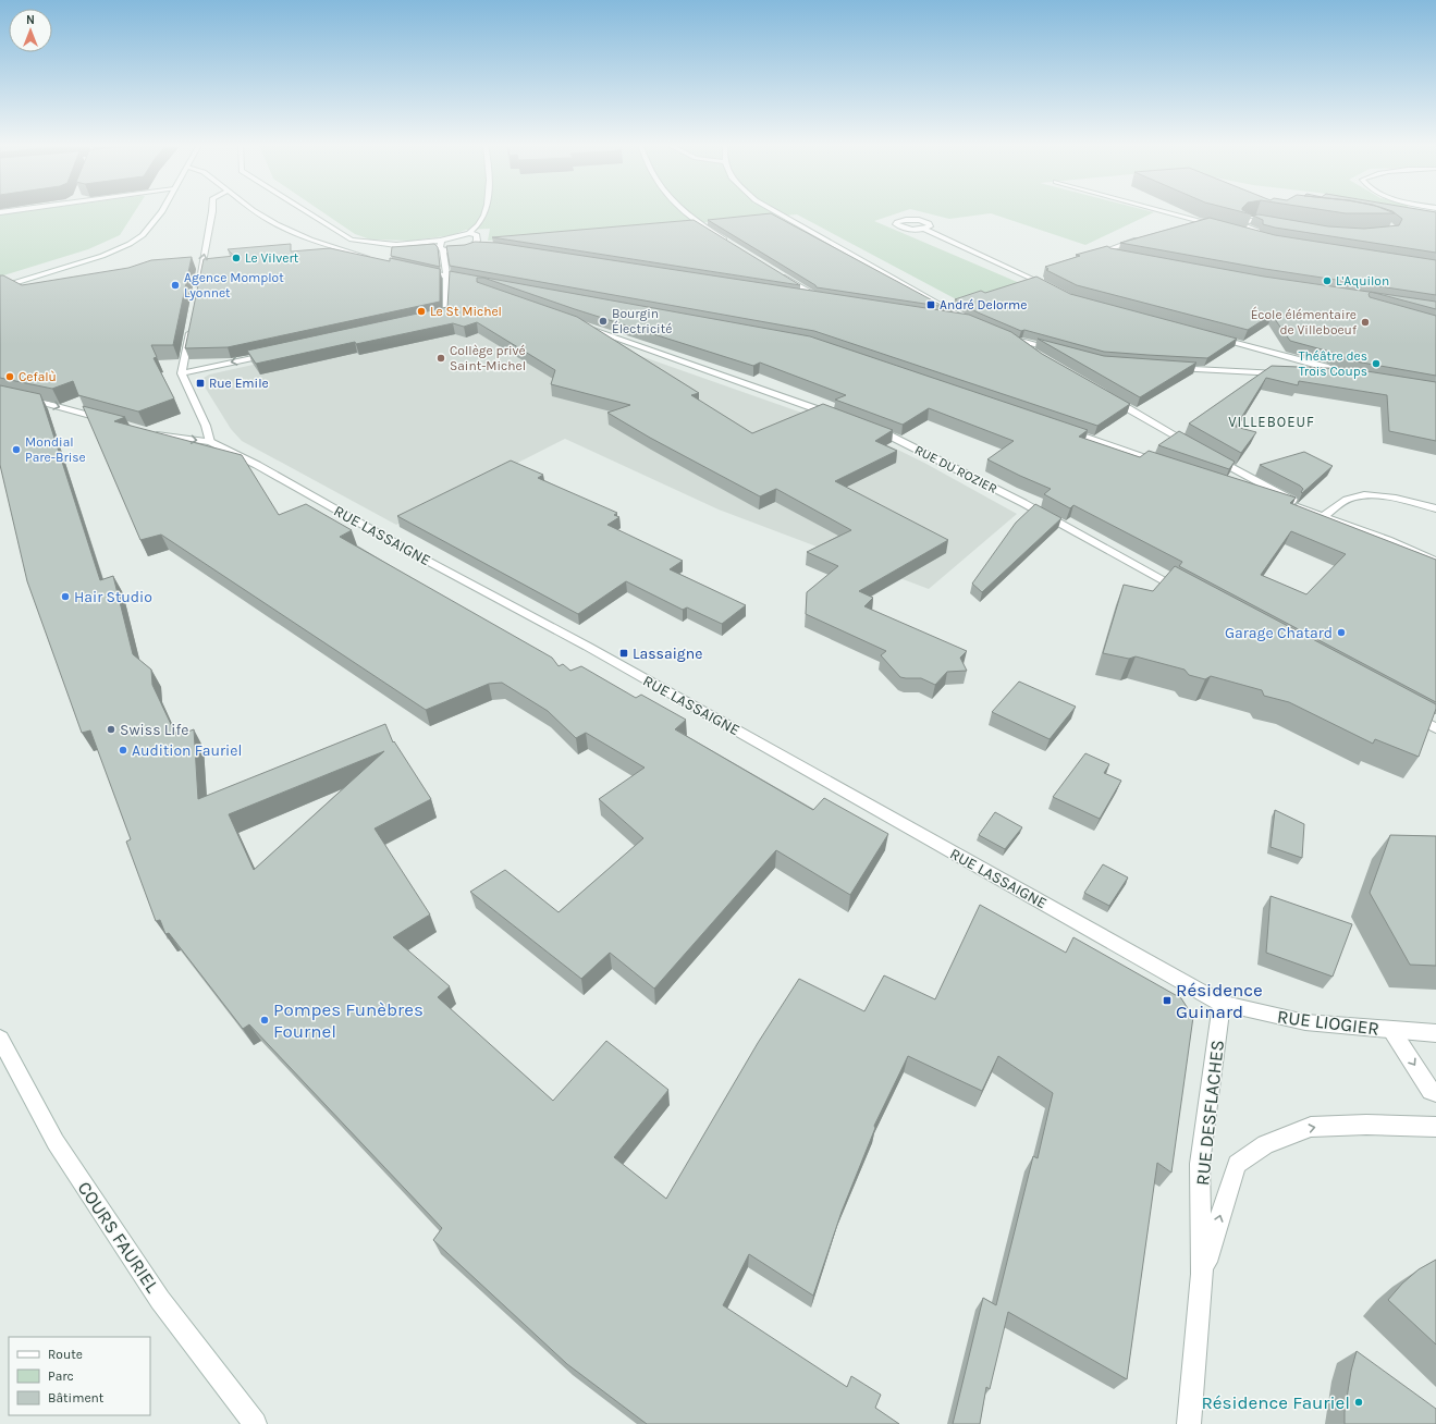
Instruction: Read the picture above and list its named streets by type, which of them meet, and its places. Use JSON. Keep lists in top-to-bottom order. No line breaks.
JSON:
{"streets":{"street":["RUE DU ROZIER","RUE LASSAIGNE","RUE LIOGIER","RUE DESFLACHES","COURS FAURIEL"]},"crossings":[["RUE LASSAIGNE","RUE LIOGIER"],["RUE LASSAIGNE","RUE DESFLACHES"],["RUE LIOGIER","RUE DESFLACHES"]],"one_way":["RUE DESFLACHES"],"districts":["VILLEBOEUF"],"places":{"other":["Le Vilvert","L'Aquilon","Agence Momplot Lyonnet","Le St Michel","Bourgin Électricité","École élémentaire de Villeboeuf","Collège privé Saint-Michel","Théâtre des Trois Coups","Cefalù","Mondial Pare-Brise","Hair Studio","Garage Chatard","Swiss Life","Audition Fauriel","Pompes Funèbres Fournel","Résidence Fauriel"],"transit":["André Delorme","Rue Emile","Lassaigne","Résidence Guinard"]},"legend":["Route","Parc","Bâtiment"],"north":"top"}
